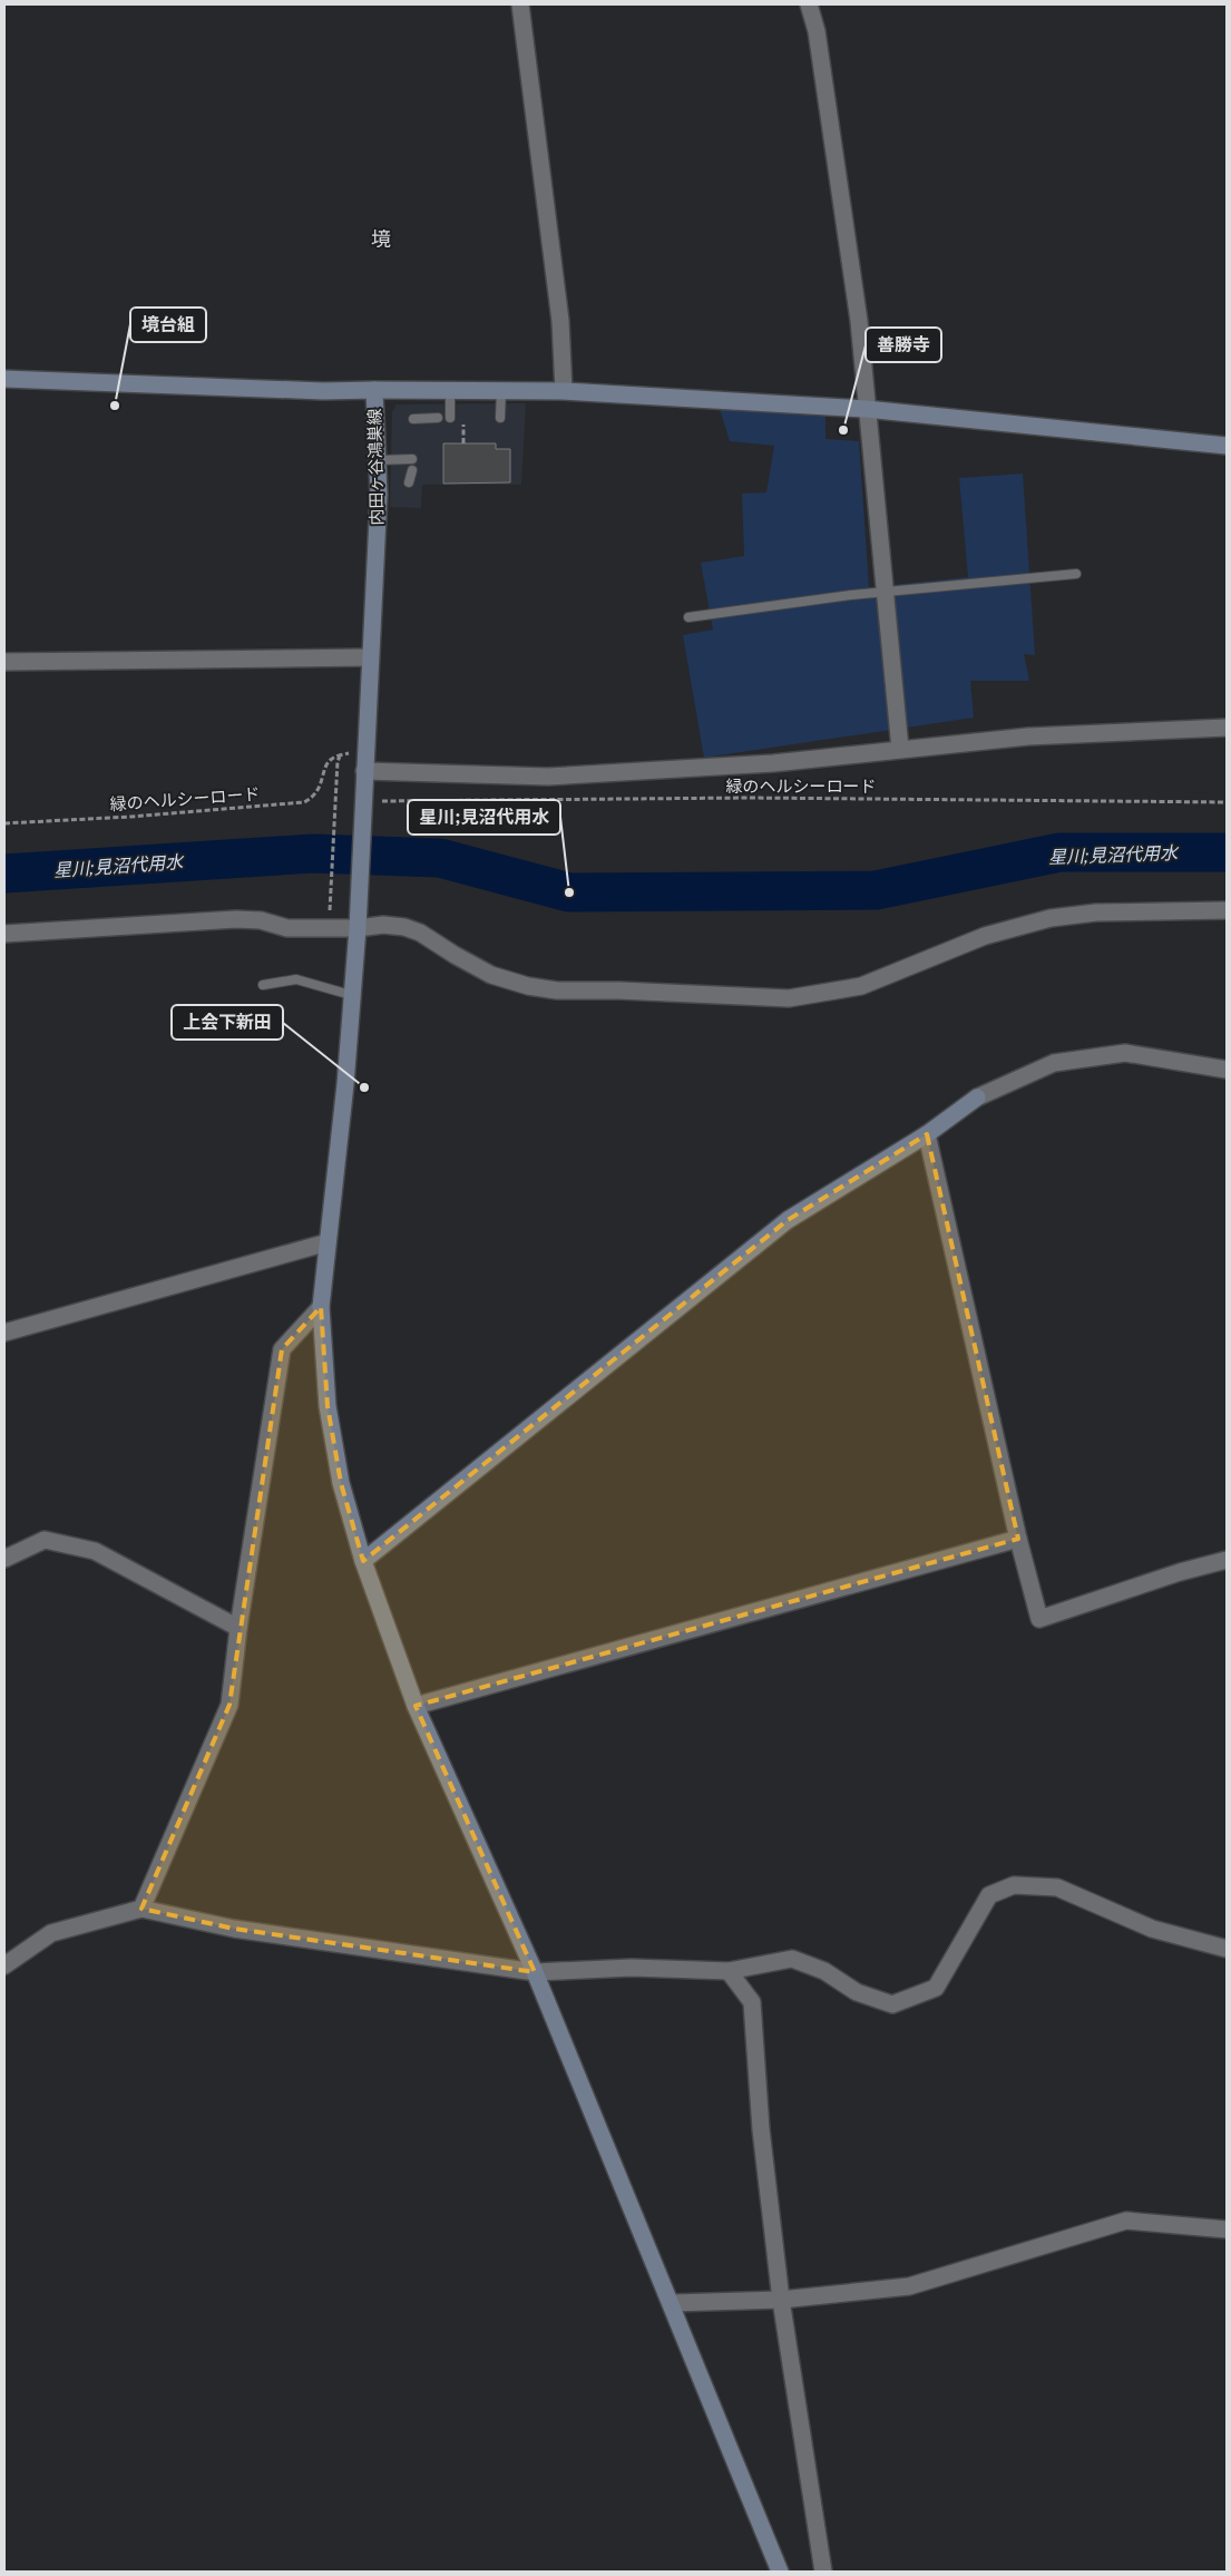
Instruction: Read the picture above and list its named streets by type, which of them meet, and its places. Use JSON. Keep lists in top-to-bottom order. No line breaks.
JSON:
{"streets":{"main road":["内田ヶ谷鴻巣線"],"path":["緑のヘルシーロード"]},"crossings":[["内田ヶ谷鴻巣線","緑のヘルシーロード"]],"districts":["境"],"water":["星川;見沼代用水"],"places":["境台組","善勝寺","星川;見沼代用水","上会下新田"]}
